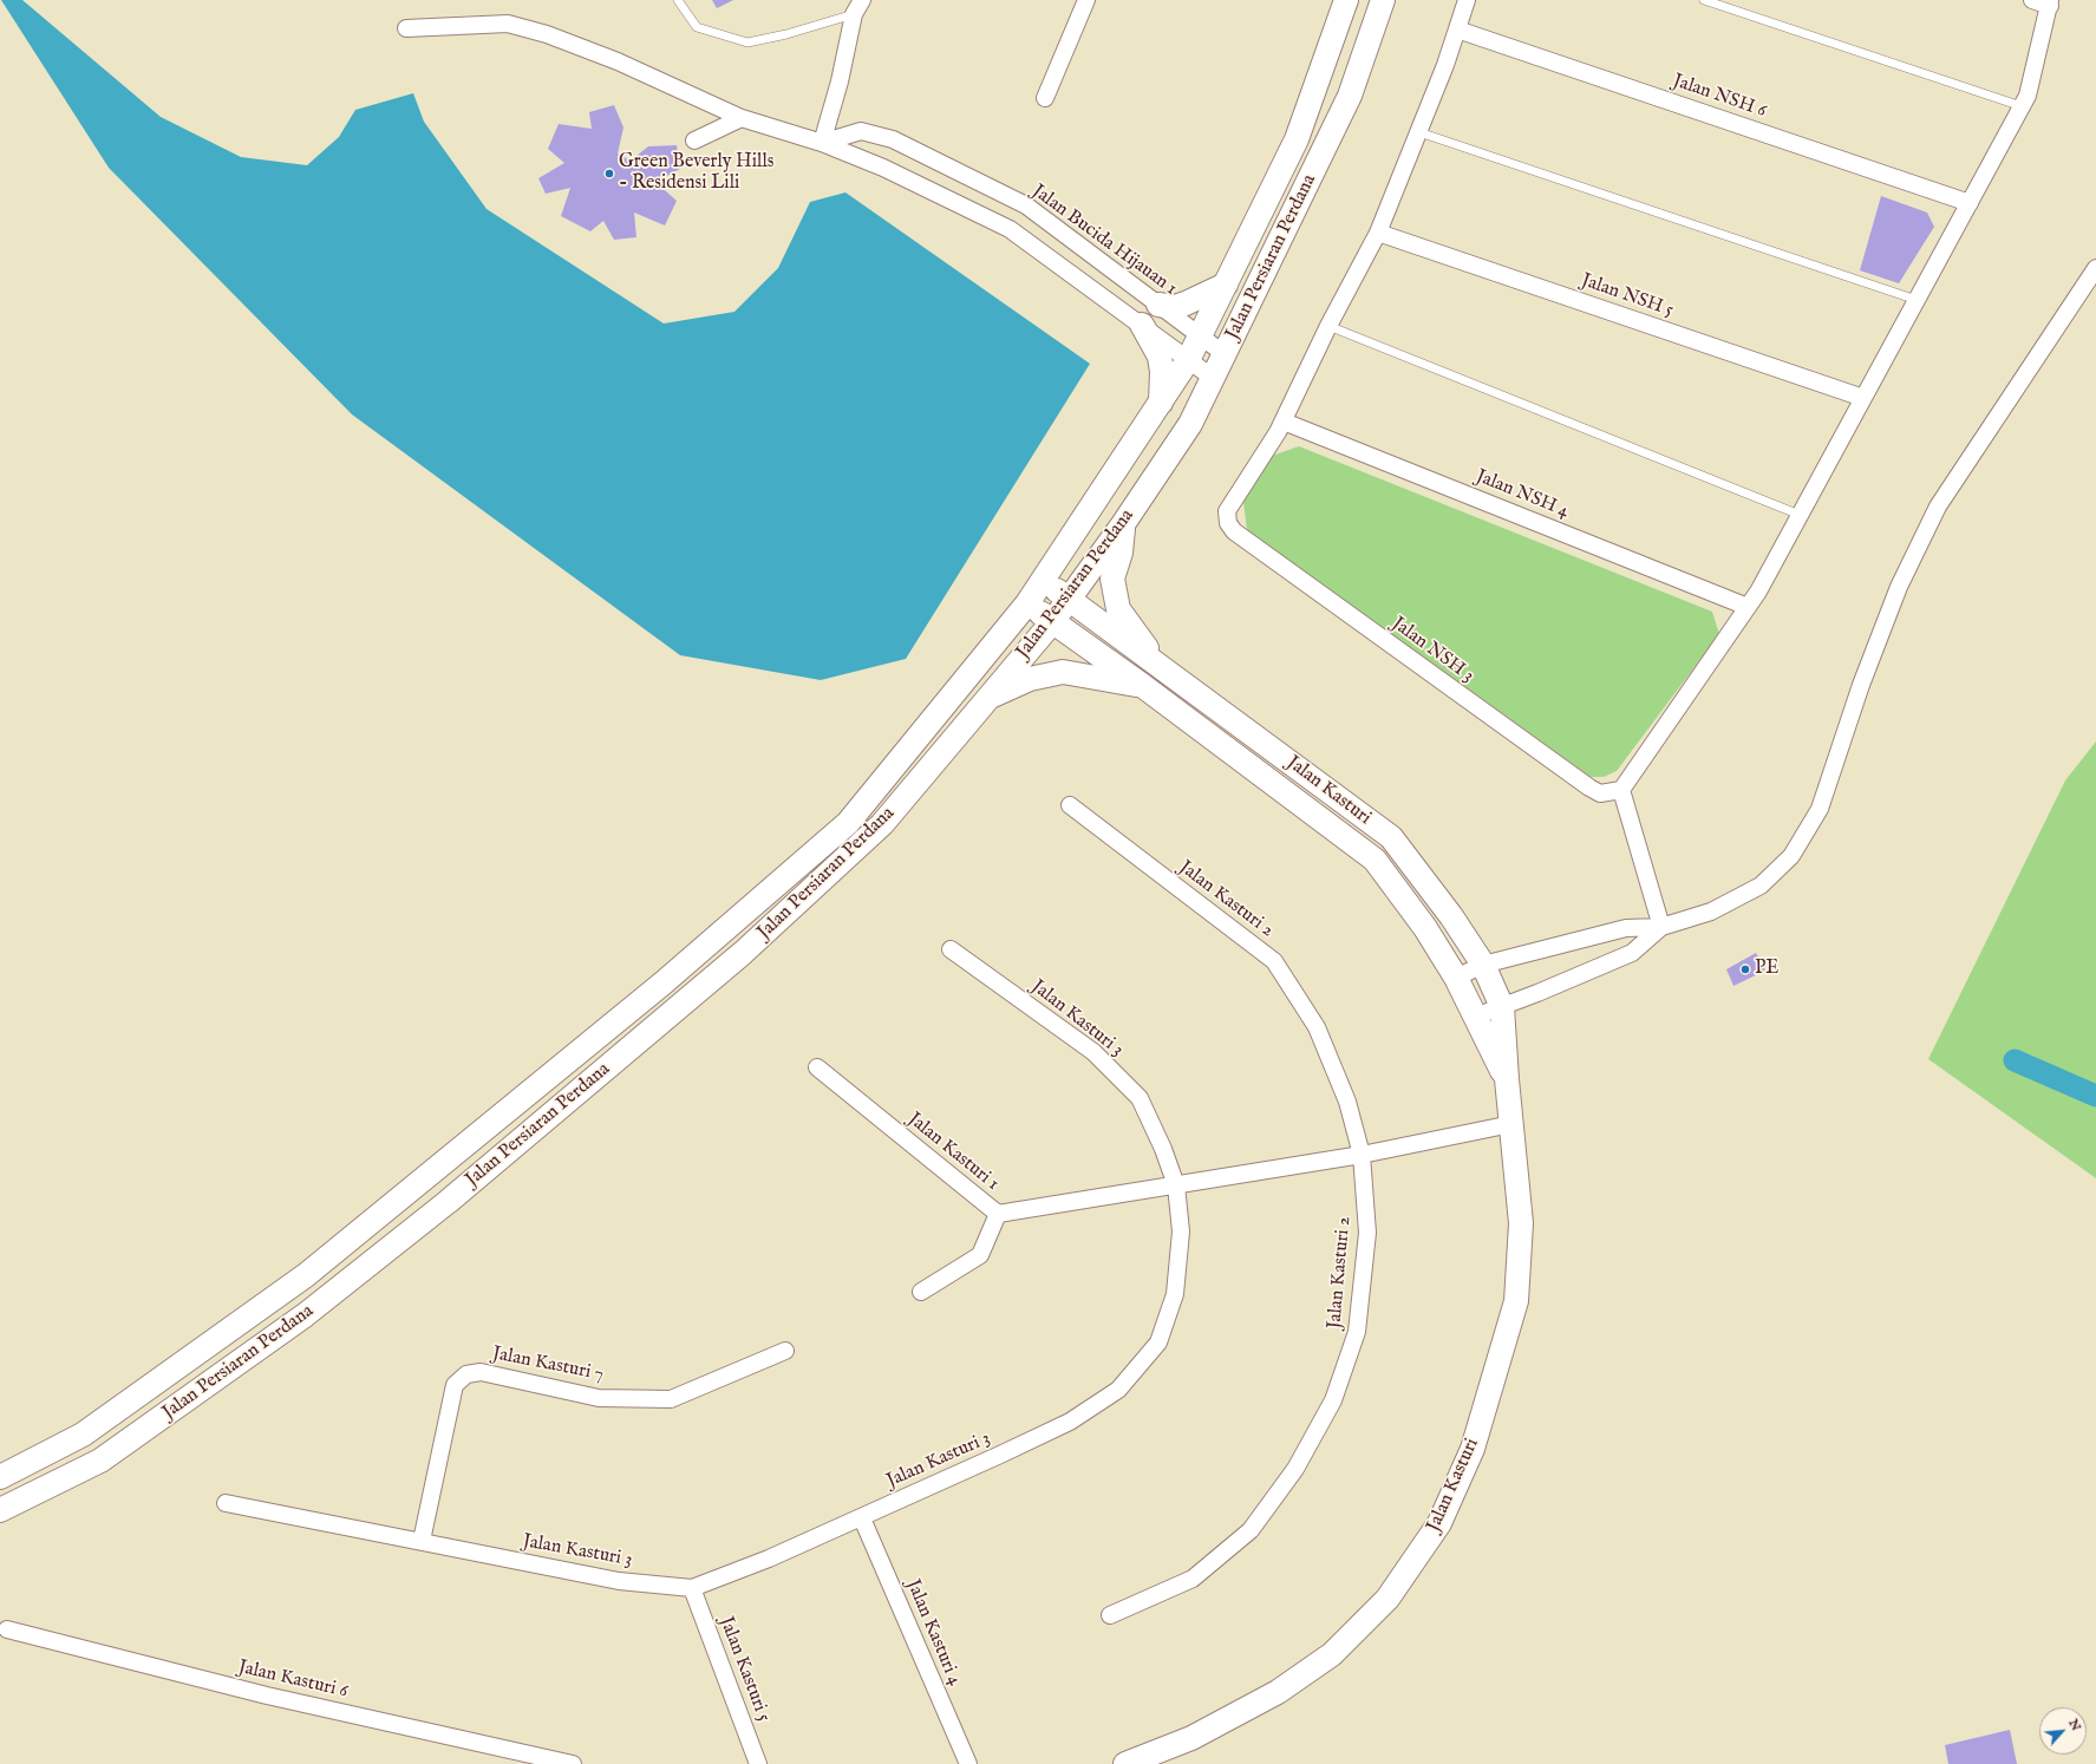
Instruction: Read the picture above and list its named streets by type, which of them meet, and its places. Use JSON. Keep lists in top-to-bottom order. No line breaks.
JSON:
{"streets":{"main road":["Jalan Persiaran Perdana","Jalan Kasturi"],"street":["Jalan NSH 6","Jalan Bucida Hijauan 1","Jalan NSH 5","Jalan NSH 4","Jalan NSH 3","Jalan Kasturi 2","Jalan Kasturi 3","Jalan Kasturi 1","Jalan Kasturi 7","Jalan Kasturi 4","Jalan Kasturi 5","Jalan Kasturi 6"]},"crossings":[["Jalan Bucida Hijauan 1","Jalan Persiaran Perdana"],["Jalan Persiaran Perdana","Jalan Kasturi"],["Jalan NSH 4","Jalan NSH 3"],["Jalan Kasturi 3","Jalan Kasturi 7"],["Jalan Kasturi 3","Jalan Kasturi 4"],["Jalan Kasturi 3","Jalan Kasturi 5"]],"places":["Green Beverly Hills - Residensi Lili","PE"],"north":"top right"}
